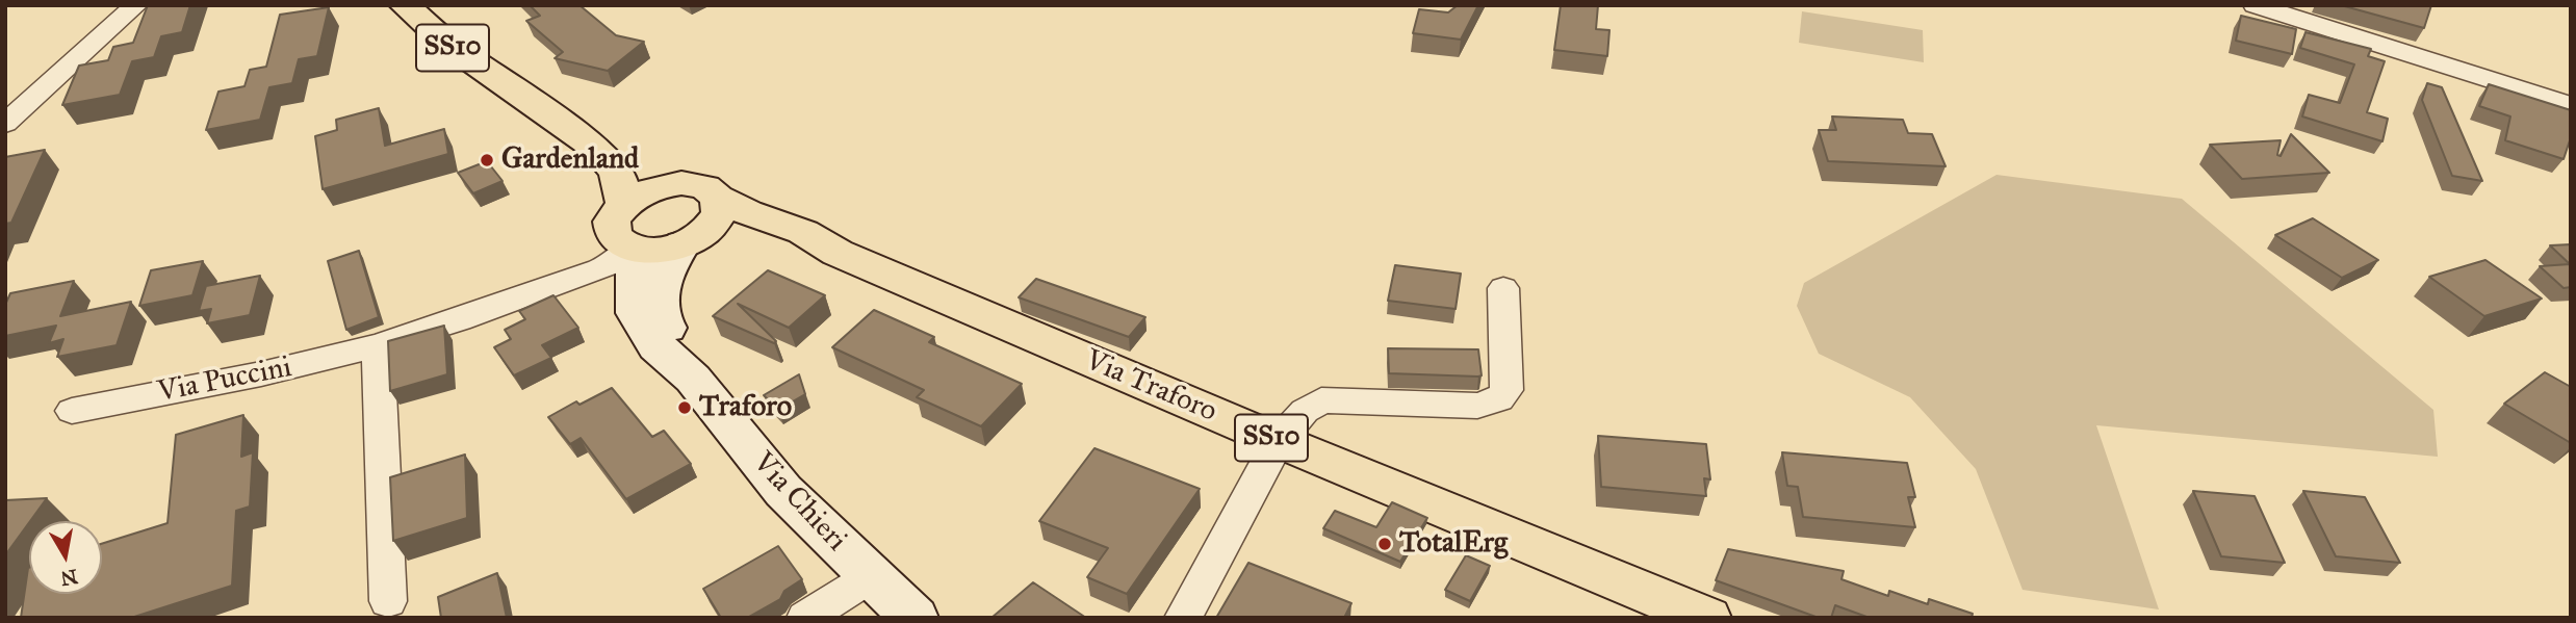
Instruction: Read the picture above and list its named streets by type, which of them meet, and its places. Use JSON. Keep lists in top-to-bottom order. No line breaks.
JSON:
{"streets":{"main road":["SS10","Via Traforo","Via Chieri"],"street":["Via Puccini"]},"crossings":[["Via Puccini","Via Traforo"],["Via Puccini","Via Chieri"],["Via Traforo","Via Chieri"]],"places":["Gardenland","Traforo","TotalErg"],"north":"bottom"}
